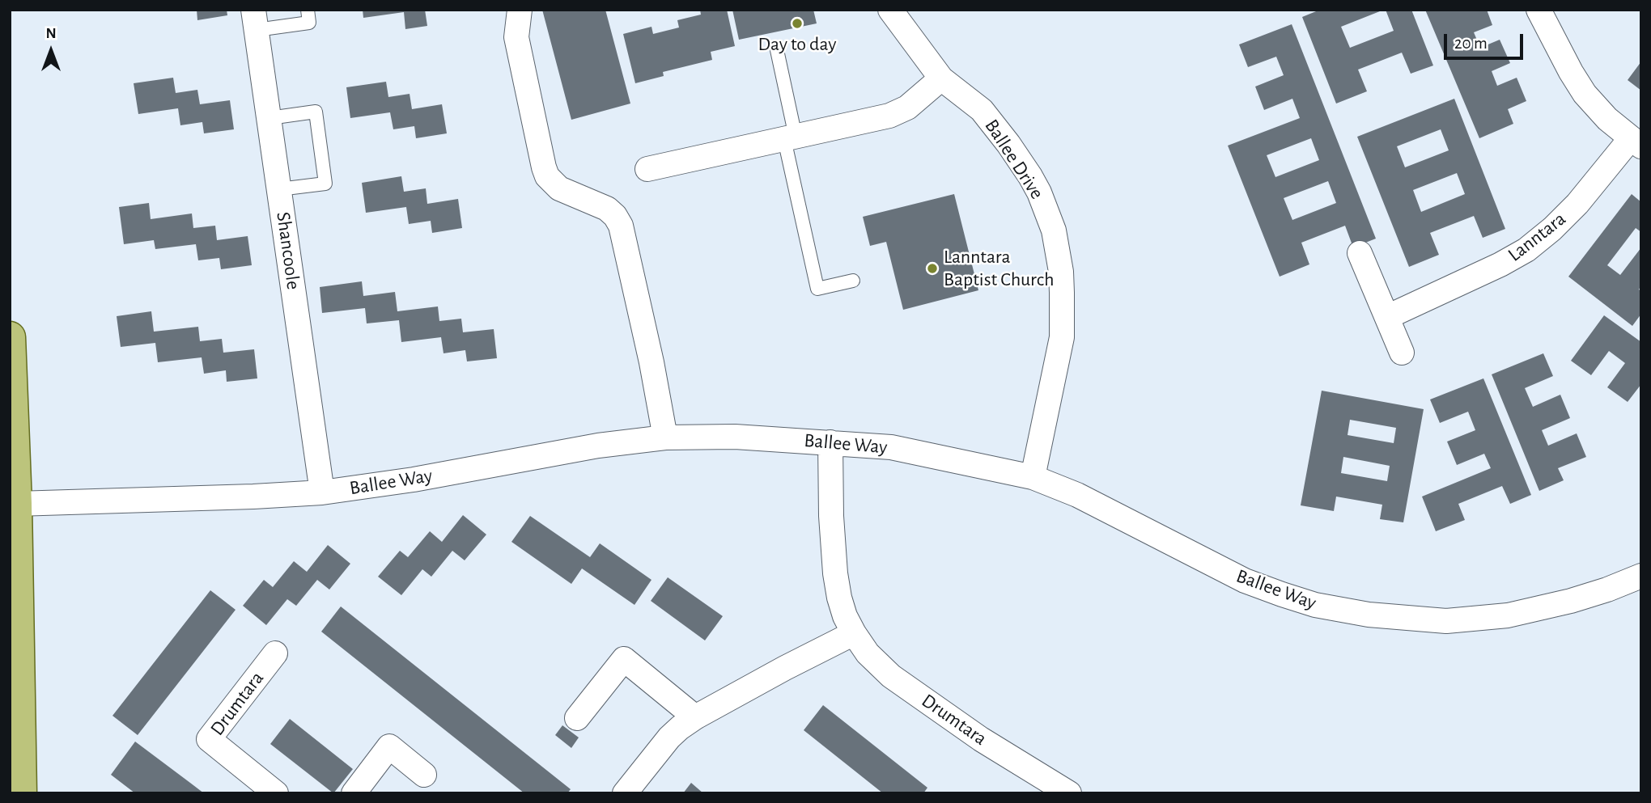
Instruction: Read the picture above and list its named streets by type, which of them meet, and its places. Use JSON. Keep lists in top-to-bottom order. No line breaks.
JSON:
{"streets":{"street":["Ballee Drive","Lanntara","Shancoole","Ballee Way","Drumtara"]},"crossings":[["Ballee Drive","Ballee Way"],["Shancoole","Ballee Way"],["Ballee Way","Drumtara"]],"places":["Day to day","Lanntara Baptist Church"],"scale_bar":"20 m","north":"top"}
